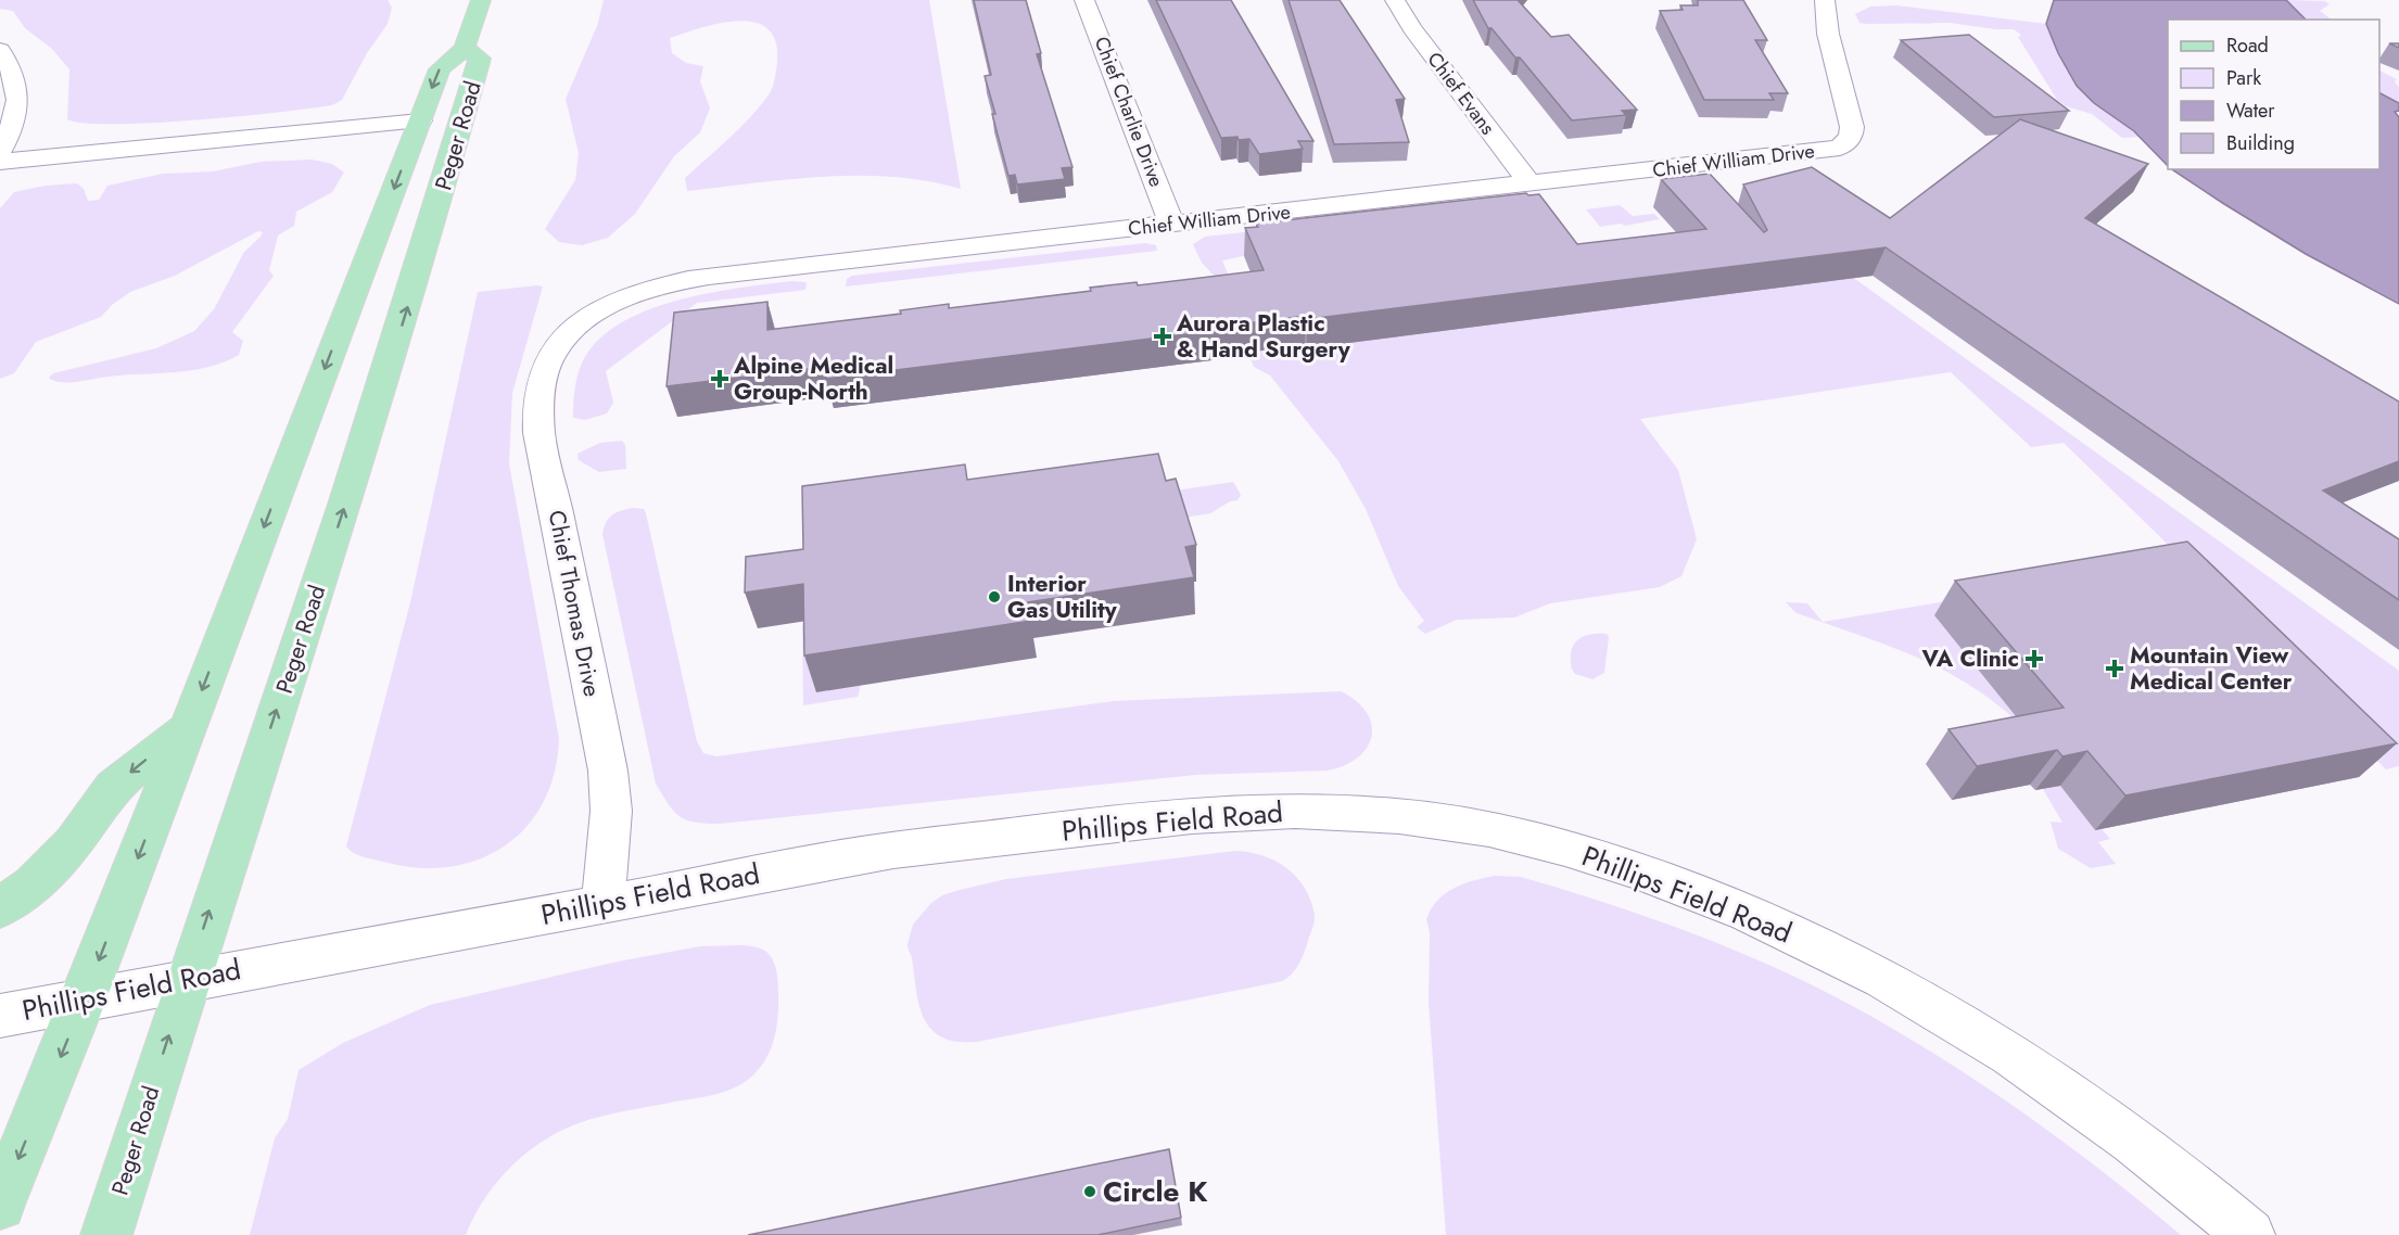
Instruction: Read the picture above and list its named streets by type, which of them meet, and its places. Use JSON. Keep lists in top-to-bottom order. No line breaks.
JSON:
{"streets":{"main road":["Peger Road"],"street":["Chief Evans","Chief Charlie Drive","Chief William Drive","Chief Thomas Drive","Phillips Field Road"]},"crossings":[["Chief Evans","Chief William Drive"],["Chief Charlie Drive","Chief William Drive"],["Peger Road","Phillips Field Road"],["Chief William Drive","Chief Thomas Drive"],["Chief Thomas Drive","Phillips Field Road"]],"places":{"health":["Aurora Plastic & Hand Surgery","Alpine Medical Group-North","VA Clinic","Mountain View Medical Center"],"other":["Interior Gas Utility","Circle K"]},"legend":["Road","Park","Water","Building"]}
